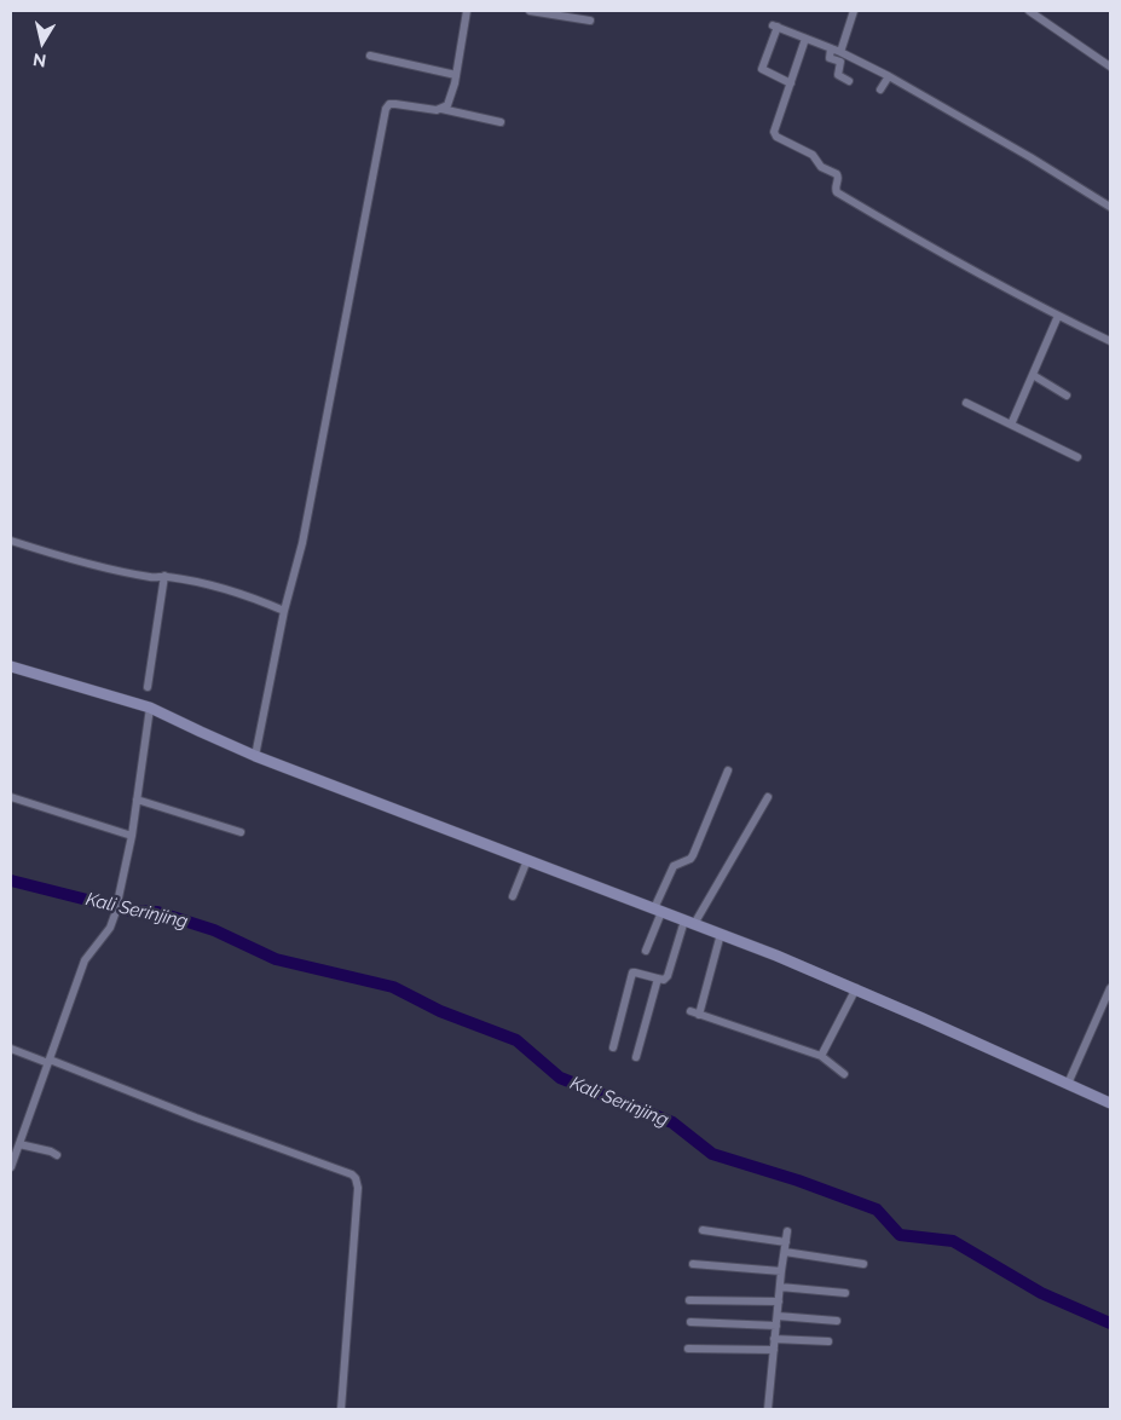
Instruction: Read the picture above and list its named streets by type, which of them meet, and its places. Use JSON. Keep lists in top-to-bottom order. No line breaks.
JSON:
{"water":["Kali Serinjing"],"north":"bottom"}
